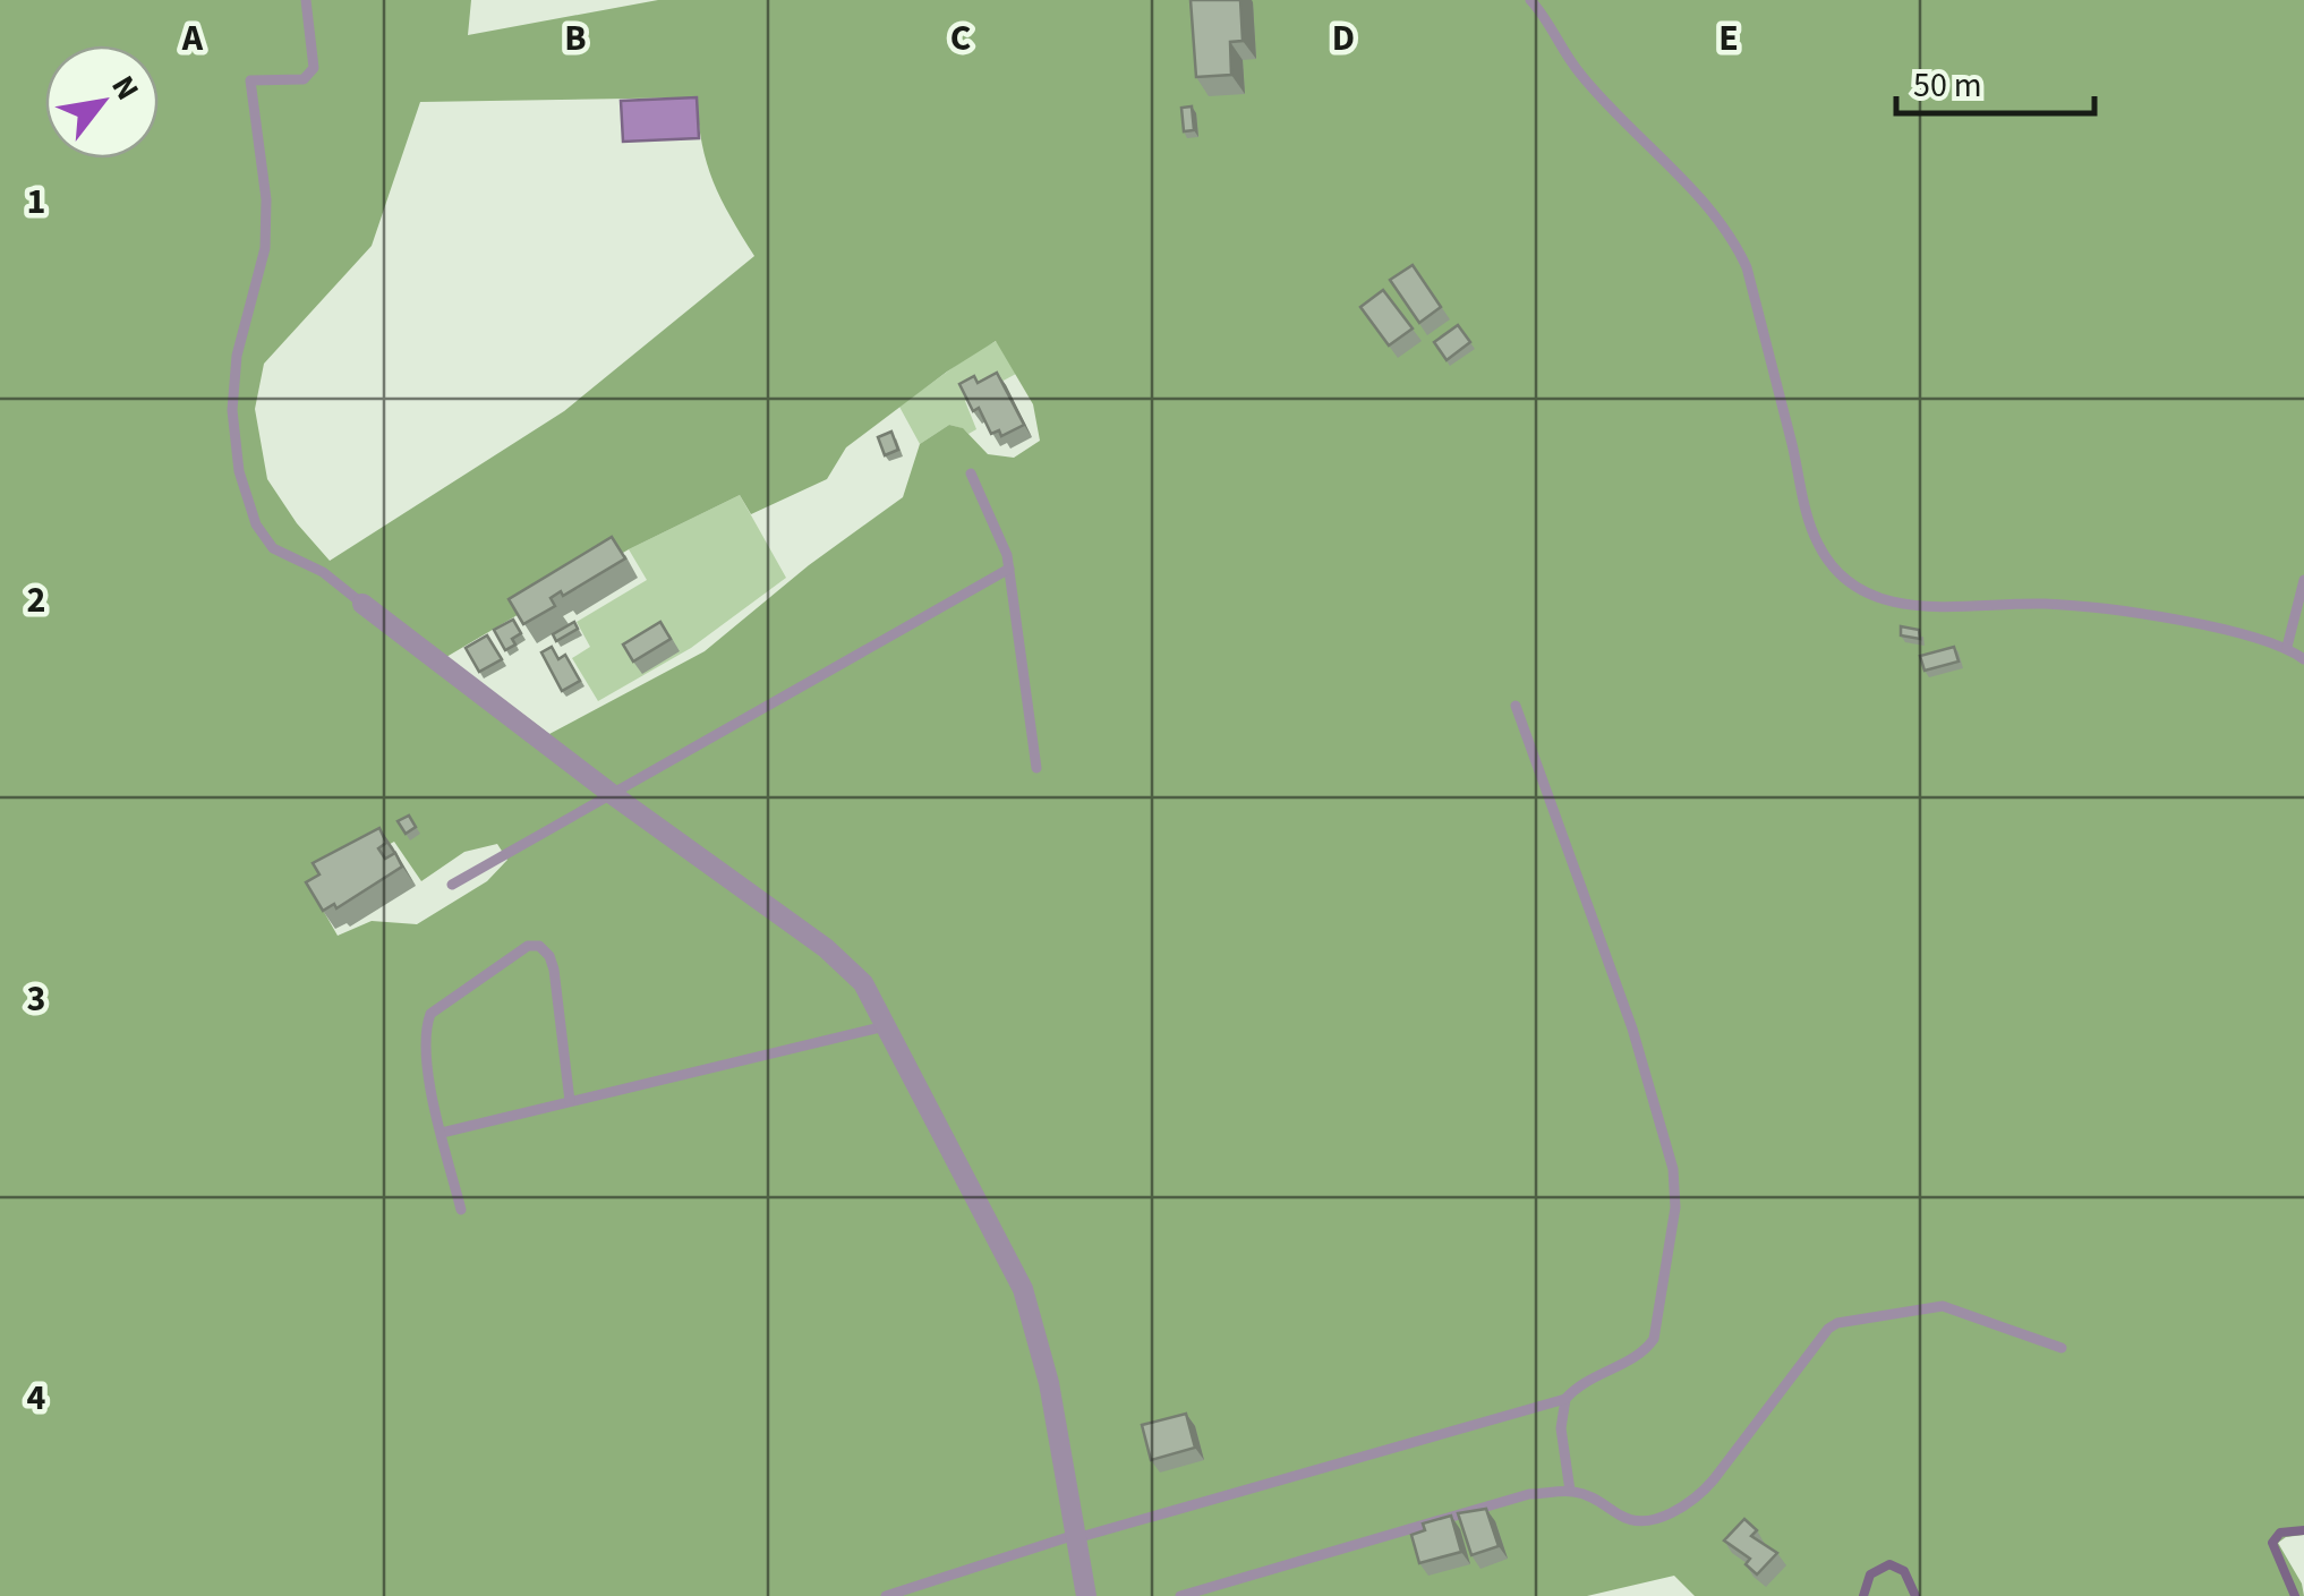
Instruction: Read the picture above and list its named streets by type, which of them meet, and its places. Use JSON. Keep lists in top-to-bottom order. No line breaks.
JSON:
{"scale_bar":"50 m","north":"top right","grid":{"columns":["A","B","C","D","E"],"rows":["1","2","3","4"]}}
